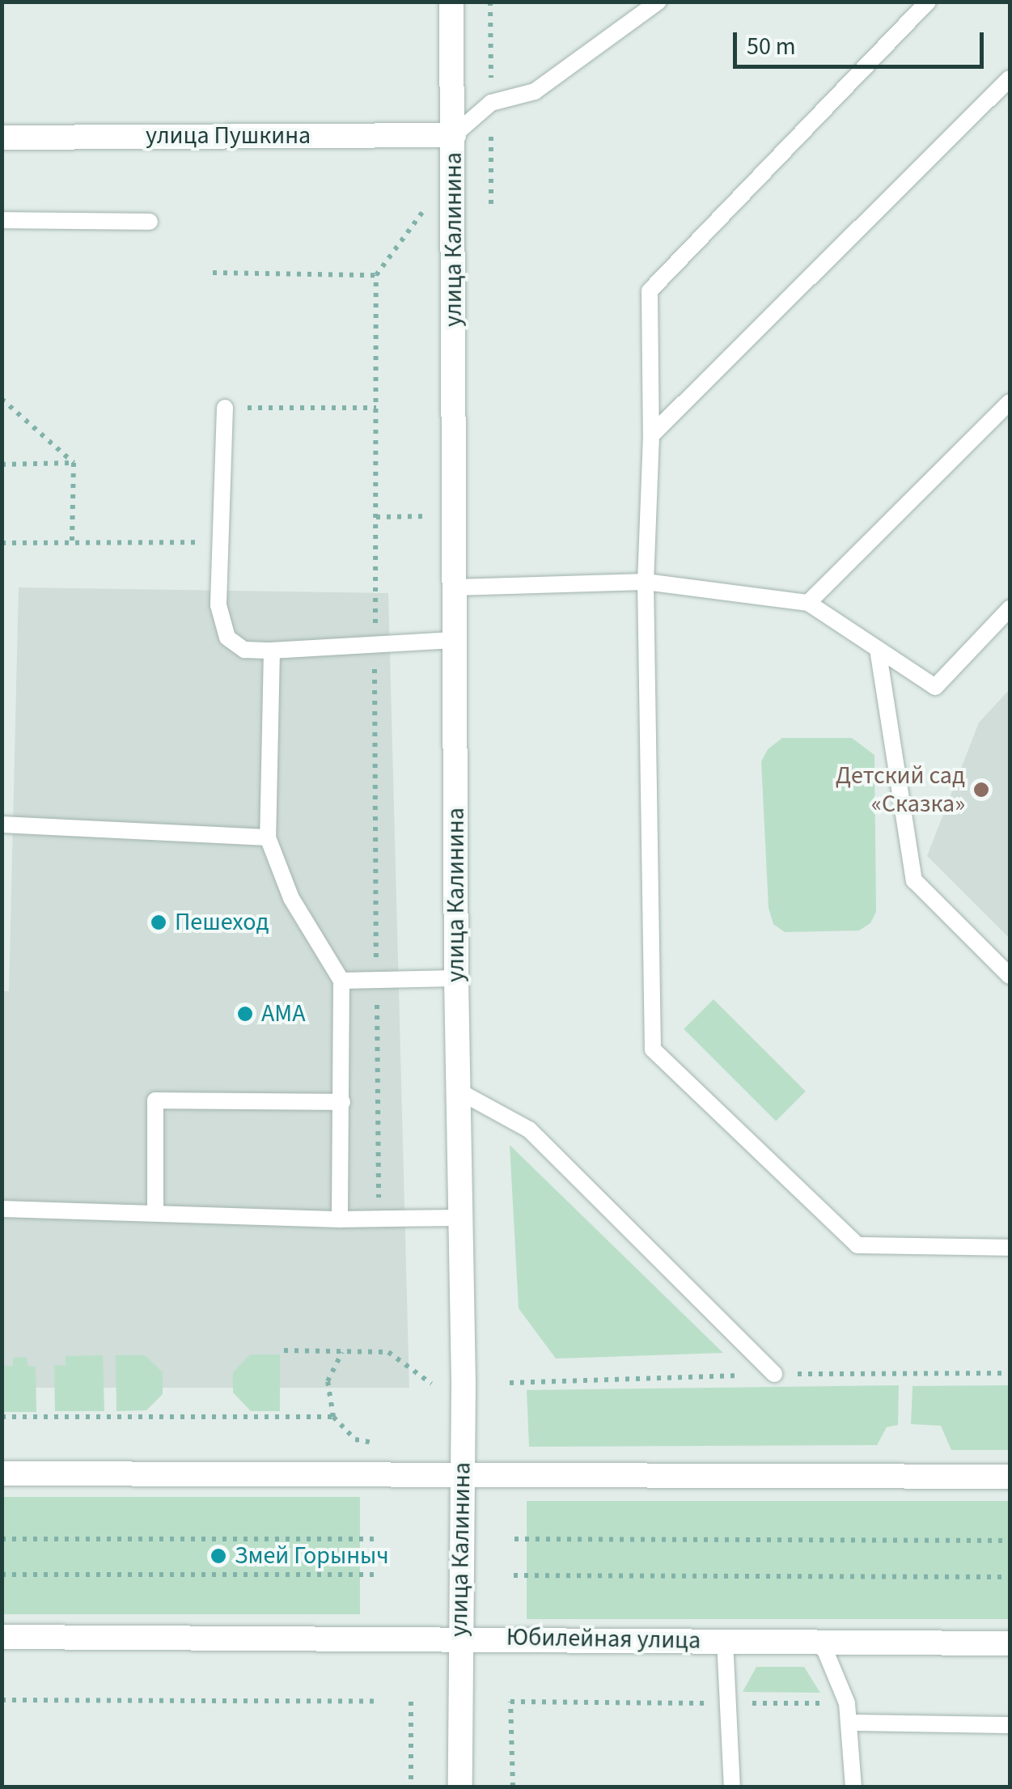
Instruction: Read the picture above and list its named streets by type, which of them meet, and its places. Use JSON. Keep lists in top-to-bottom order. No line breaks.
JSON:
{"streets":{"main road":["улица Пушкина","улица Калинина","Юбилейная улица"]},"crossings":[["улица Пушкина","улица Калинина"],["улица Калинина","Юбилейная улица"]],"places":["Детский сад «Сказка»","Пешеход","АМА","Змей Горыныч"],"scale_bar":"50 m"}
